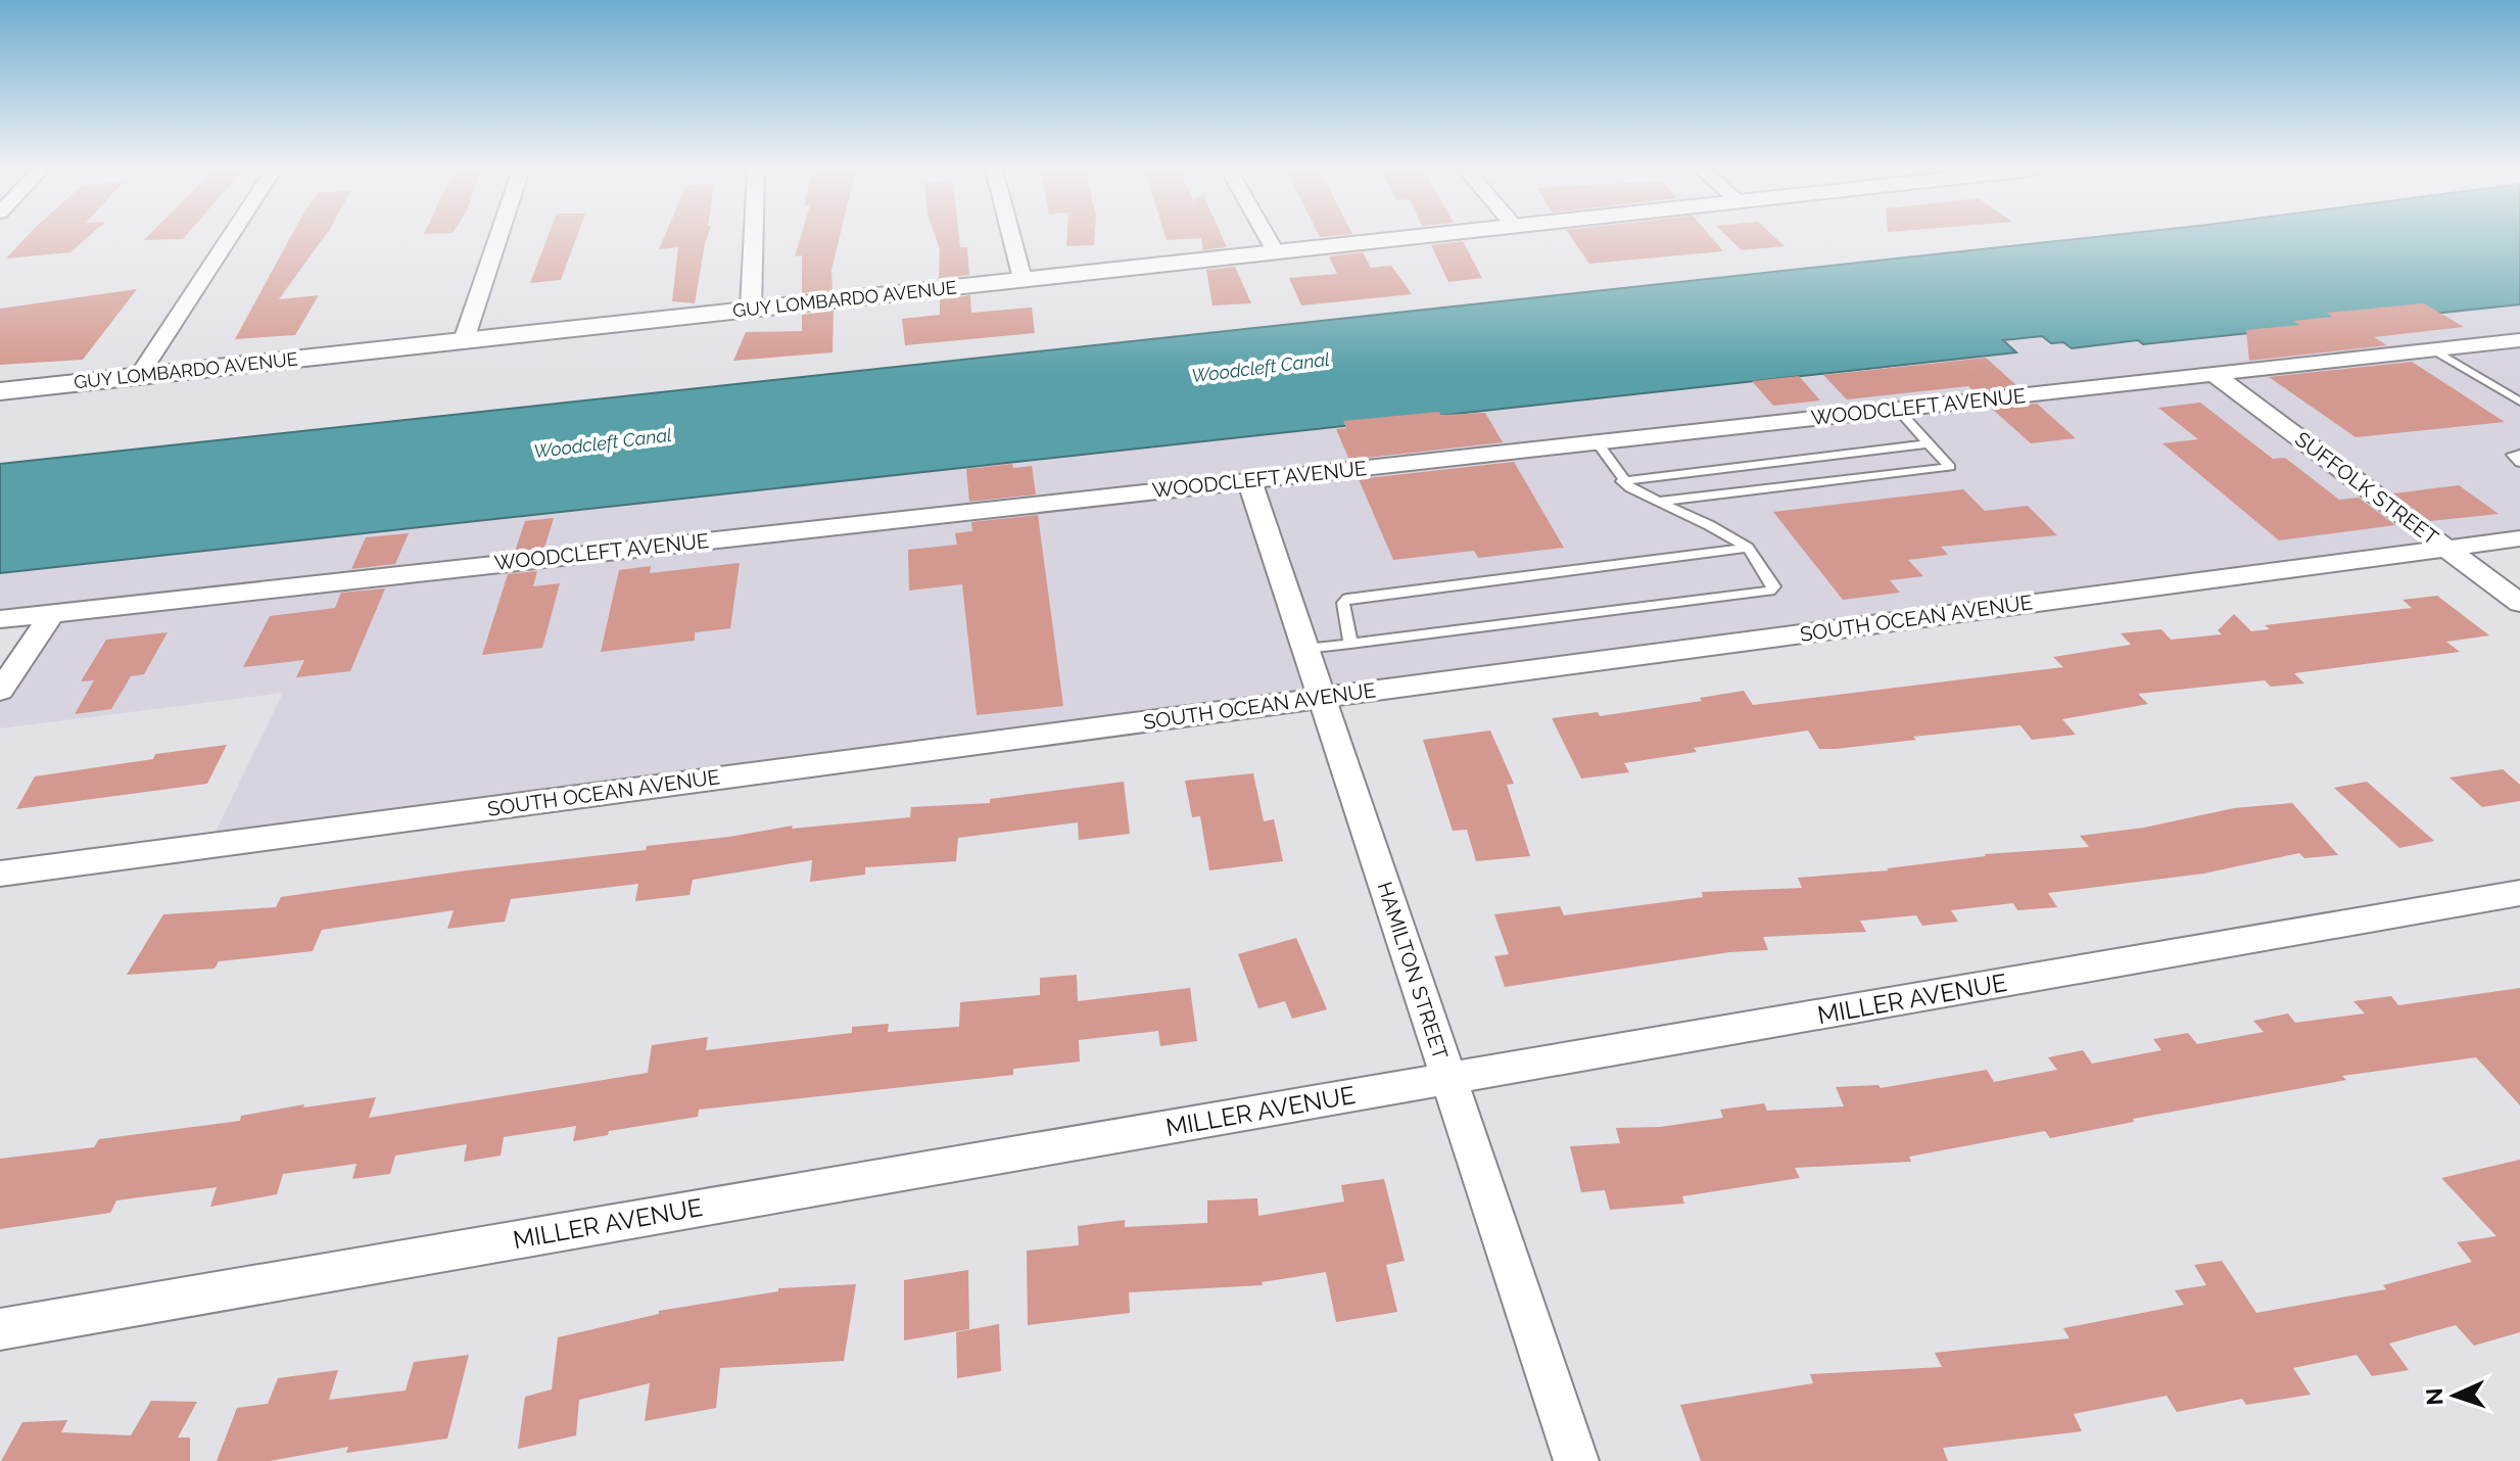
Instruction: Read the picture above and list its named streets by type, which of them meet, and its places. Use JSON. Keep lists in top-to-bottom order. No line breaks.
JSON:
{"streets":{"street":["GUY LOMBARDO AVENUE","WOODCLEFT AVENUE","SUFFOLK STREET","SOUTH OCEAN AVENUE","HAMILTON STREET","MILLER AVENUE"]},"crossings":[["WOODCLEFT AVENUE","SUFFOLK STREET"],["WOODCLEFT AVENUE","HAMILTON STREET"],["SUFFOLK STREET","SOUTH OCEAN AVENUE"],["SOUTH OCEAN AVENUE","HAMILTON STREET"],["HAMILTON STREET","MILLER AVENUE"]],"water":["Woodcleft Canal"],"north":"left"}
